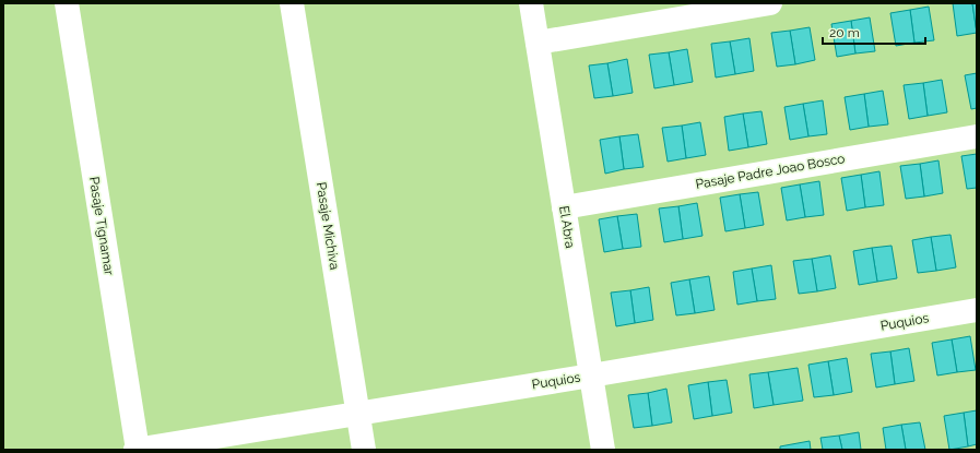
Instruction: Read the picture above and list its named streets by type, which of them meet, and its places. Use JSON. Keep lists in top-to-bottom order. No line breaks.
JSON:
{"streets":{"street":["Pasaje Padre Joao Bosco","Pasaje Tignamar","Pasaje Michiva","El Abra","Puquios"]},"crossings":[["Pasaje Padre Joao Bosco","El Abra"],["Pasaje Tignamar","Puquios"],["Pasaje Michiva","Puquios"],["El Abra","Puquios"]],"scale_bar":"20 m"}
